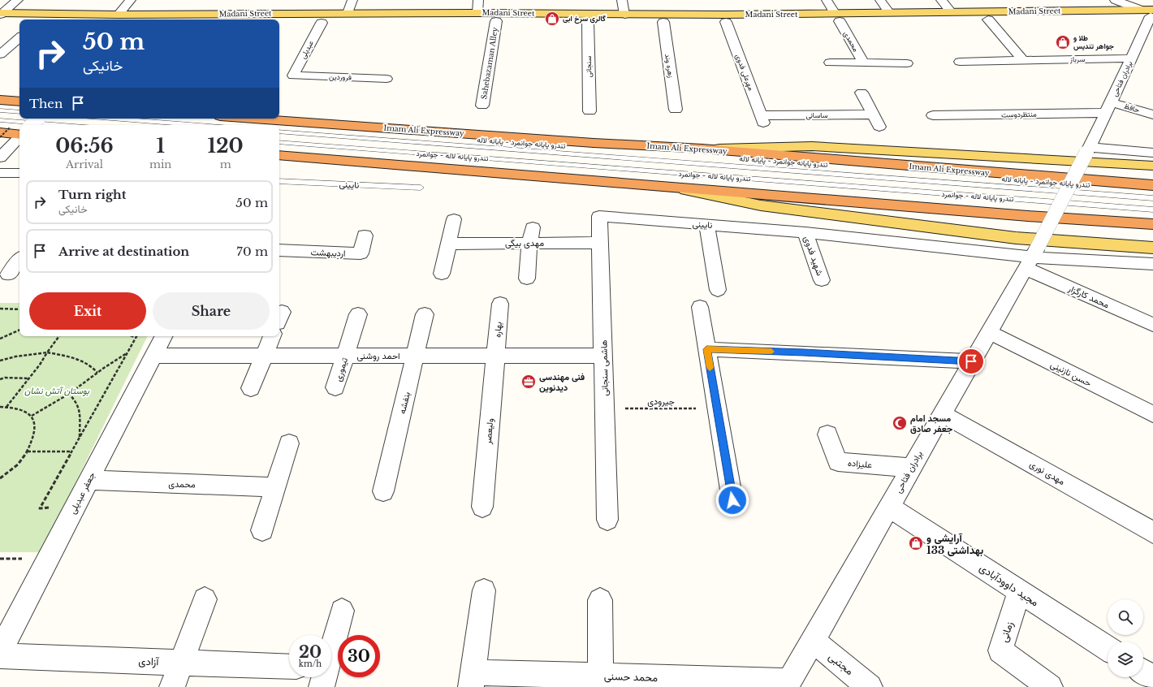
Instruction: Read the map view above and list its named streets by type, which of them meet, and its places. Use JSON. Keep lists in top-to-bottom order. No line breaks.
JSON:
{"streets":{"highway":["Imam Ali Expressway"],"main road":["Madani Street"],"street":["محمدی","عبدیلی","سرباز","Sahebazaman Alley","زهره وند","سنجانی","مهرعلی فدوی","فروردین","برادران فتاحی","حافظ","منتظردوست","ساسانی","نایینی","مهدی بیگی","اردیبهشت","شهید فدوی","محمد کارگزار","بهاره","احمد روشنی","هاشمی سنجانی","تیموری","حسن نازنینی","بنفشه","ولیعصر","علیزاده","مهدی نوری","جعفر عبدیلی","مجید داوودآبادی","زمانی","آزادی","مجتبی","محمد حسنی"],"lane":["تندرو پایانه جوانمرد - پایانه لاله","تندرو پایانه لاله - جوانمرد"],"path":["جیرودی"]},"crossings":[["Madani Street","محمدی"],["Madani Street","عبدیلی"],["Madani Street","Sahebazaman Alley"],["Madani Street","زهره وند"],["Madani Street","سنجانی"],["Madani Street","مهرعلی فدوی"],["Madani Street","برادران فتاحی"],["محمدی","جعفر عبدیلی"],["عبدیلی","فروردین"],["سرباز","برادران فتاحی"],["مهرعلی فدوی","ساسانی"],["برادران فتاحی","حافظ"],["برادران فتاحی","منتظردوست"],["برادران فتاحی","نایینی"],["برادران فتاحی","محمد کارگزار"],["برادران فتاحی","حسن نازنینی"],["برادران فتاحی","علیزاده"],["برادران فتاحی","مهدی نوری"],["برادران فتاحی","مجید داوودآبادی"],["برادران فتاحی","مجتبی"],["برادران فتاحی","محمد حسنی"],["نایینی","شهید فدوی"],["نایینی","محمد کارگزار"],["نایینی","هاشمی سنجانی"],["مهدی بیگی","هاشمی سنجانی"],["بهاره","احمد روشنی"],["بهاره","ولیعصر"],["احمد روشنی","هاشمی سنجانی"],["احمد روشنی","تیموری"],["احمد روشنی","بنفشه"],["احمد روشنی","ولیعصر"],["احمد روشنی","جعفر عبدیلی"],["هاشمی سنجانی","جیرودی"],["مجید داوودآبادی","زمانی"]],"parks":["بوستان آتش نشان"],"places":{"shop":["گالری سرخ ابی","طلا و جواهر تندیس","آرایشی و بهداشتی 133"],"office":["فنی مهندسی دیدنوین"],"mosque":["مسجد امام جعفر صادق"]},"page":{"turn":["50 m","خانیکی"],"then":"Then","eta":["06:56","Arrival","1","min","120","m"],"list":[{"name":"Turn right","note":"خانیکی","value":"50 m"},{"name":"Arrive at destination","value":"70 m"}],"buttons":["Exit","Share"],"speed":"20 km/h","limit":"30"}}
